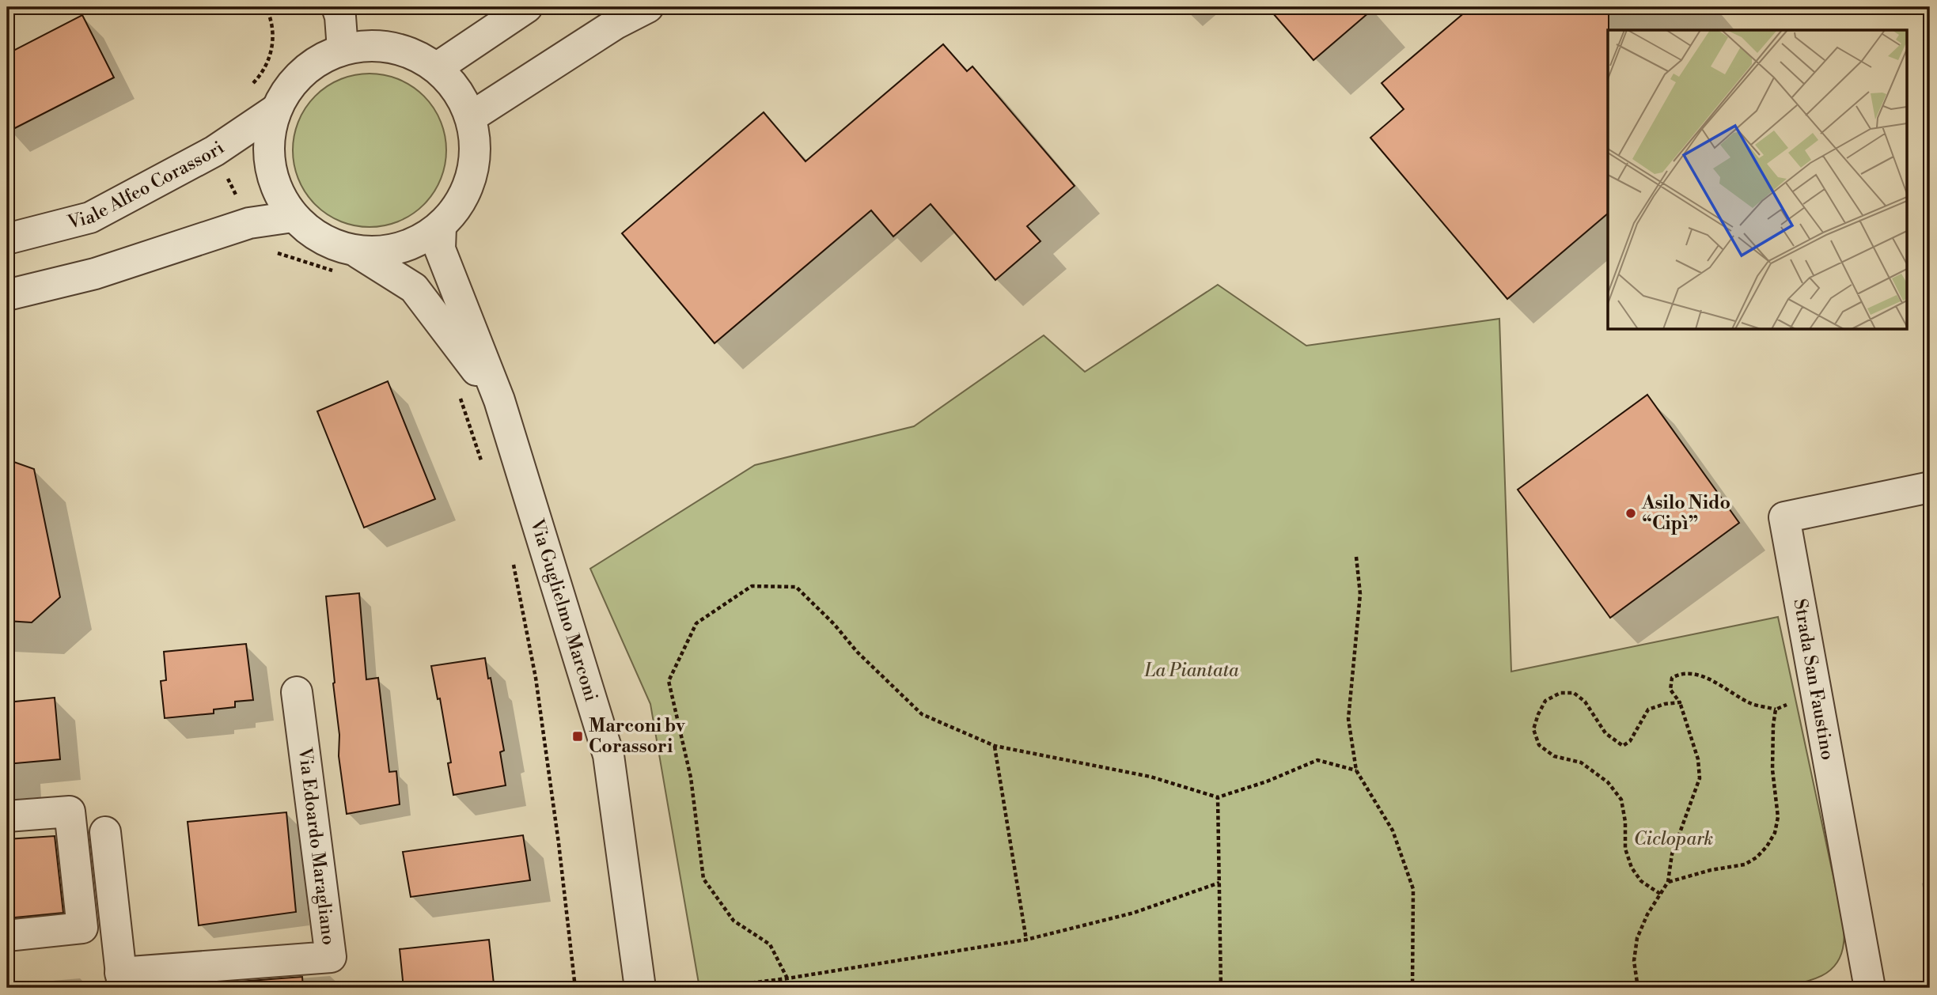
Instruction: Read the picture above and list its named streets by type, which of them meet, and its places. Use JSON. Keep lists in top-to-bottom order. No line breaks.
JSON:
{"streets":{"street":["Viale Alfeo Corassori","Via Guglielmo Marconi","Strada San Faustino","Via Edoardo Maragliano"]},"parks":["La Piantata","Ciclopark"],"places":{"other":["Asilo Nido “Cipì”"],"transit":["Marconi bv Corassori"]}}
